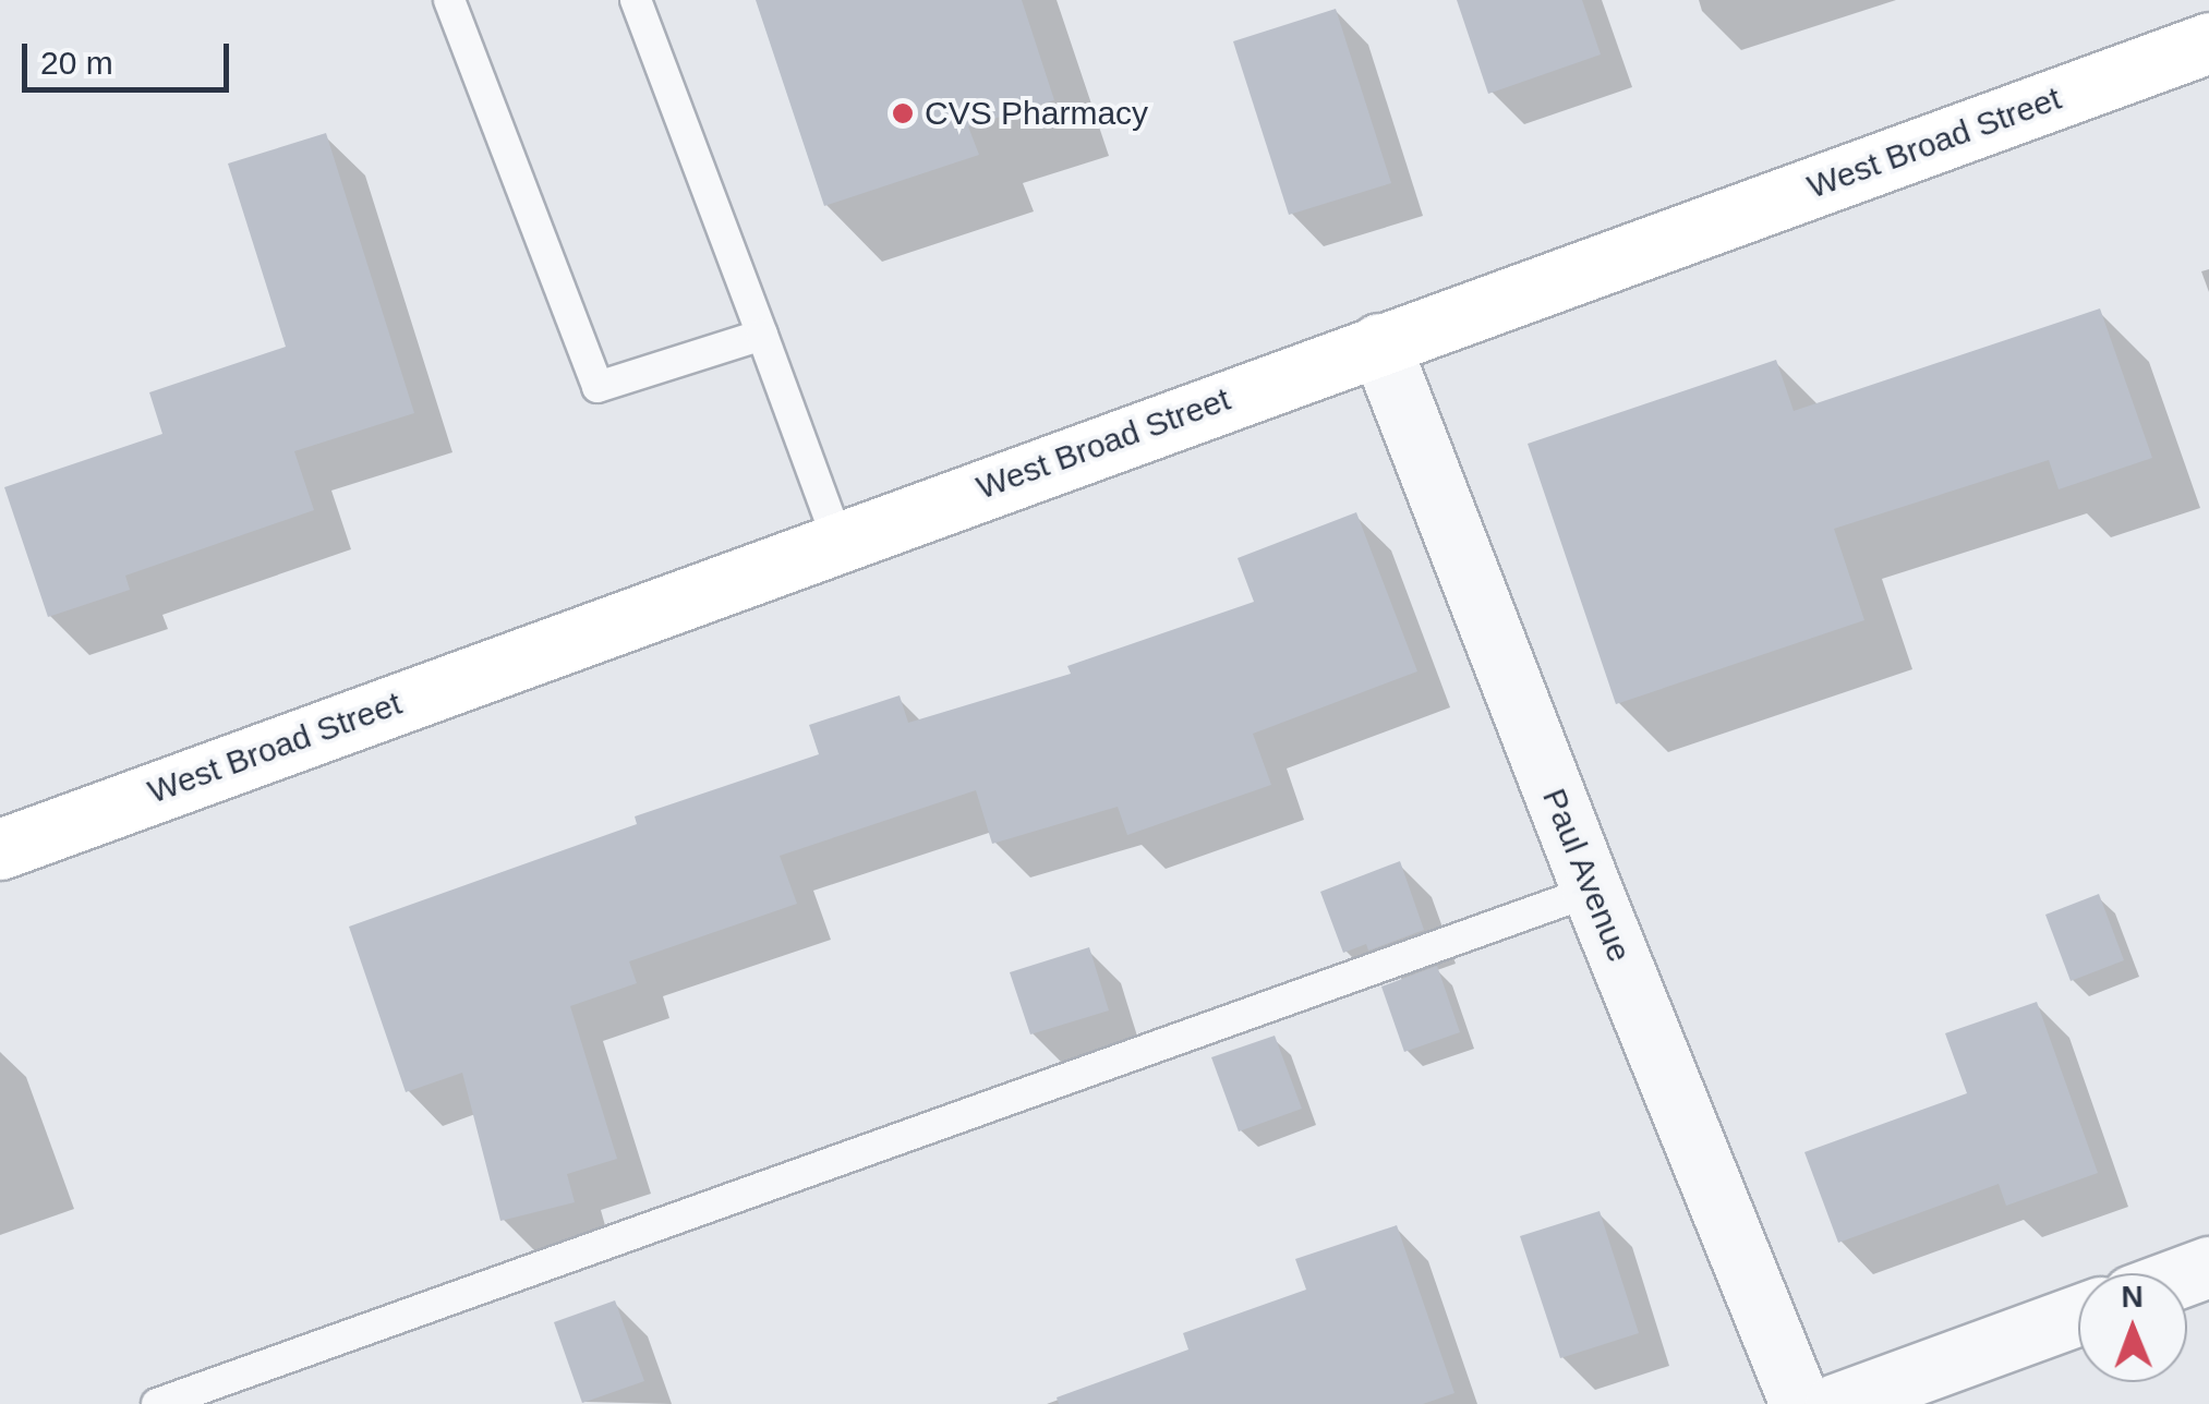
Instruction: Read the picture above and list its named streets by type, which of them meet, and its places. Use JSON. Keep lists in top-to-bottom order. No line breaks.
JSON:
{"streets":{"main road":["West Broad Street"],"street":["Paul Avenue"]},"crossings":[["West Broad Street","Paul Avenue"]],"places":["CVS Pharmacy"],"scale_bar":"20 m","north":"top"}
